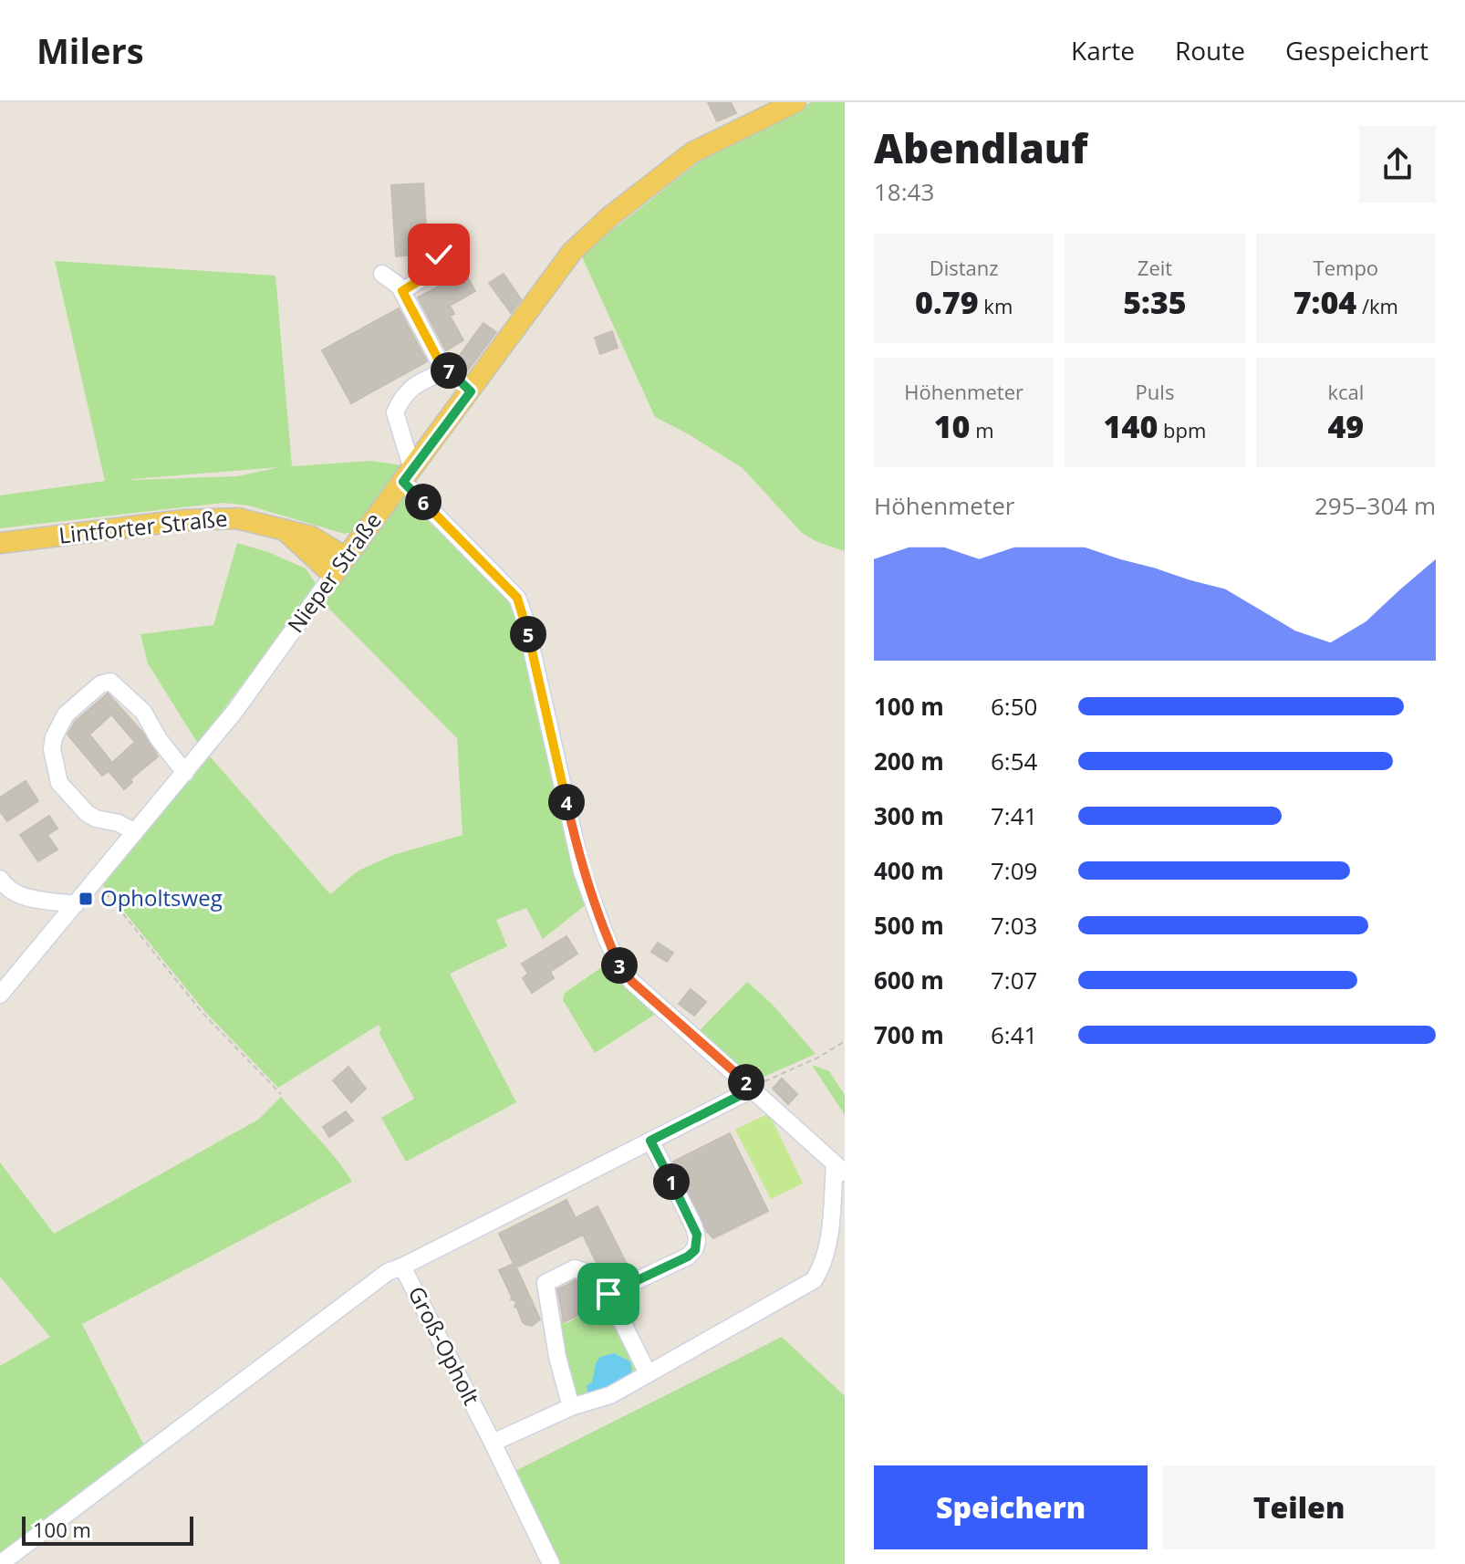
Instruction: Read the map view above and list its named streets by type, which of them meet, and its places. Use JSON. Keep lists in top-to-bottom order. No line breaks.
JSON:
{"streets":{"main road":["Lintforter Straße","Nieper Straße"],"street":["Groß-Opholt"]},"crossings":[["Lintforter Straße","Nieper Straße"]],"places":{"transit":["Opholtsweg"]},"scale_bar":"100 m","page":{"header":"Milers","nav":["Karte","Route","Gespeichert"],"heading":["Abendlauf","18:43"],"stats":[["Distanz","0.79 km"],["Zeit","5:35"],["Tempo","7:04 /km"],["Höhenmeter","10 m"],["Puls","140 bpm"],["kcal","49"]],"pins":["7","6","5","4","3","2","1"],"chart":["Höhenmeter","295–304 m"],"list":[{"name":"100 m","note":"6:50"},{"name":"200 m","note":"6:54"},{"name":"300 m","note":"7:41"},{"name":"400 m","note":"7:09"},{"name":"500 m","note":"7:03"},{"name":"600 m","note":"7:07"},{"name":"700 m","note":"6:41"}],"buttons":["Speichern","Teilen"],"scale":"100 m"}}
